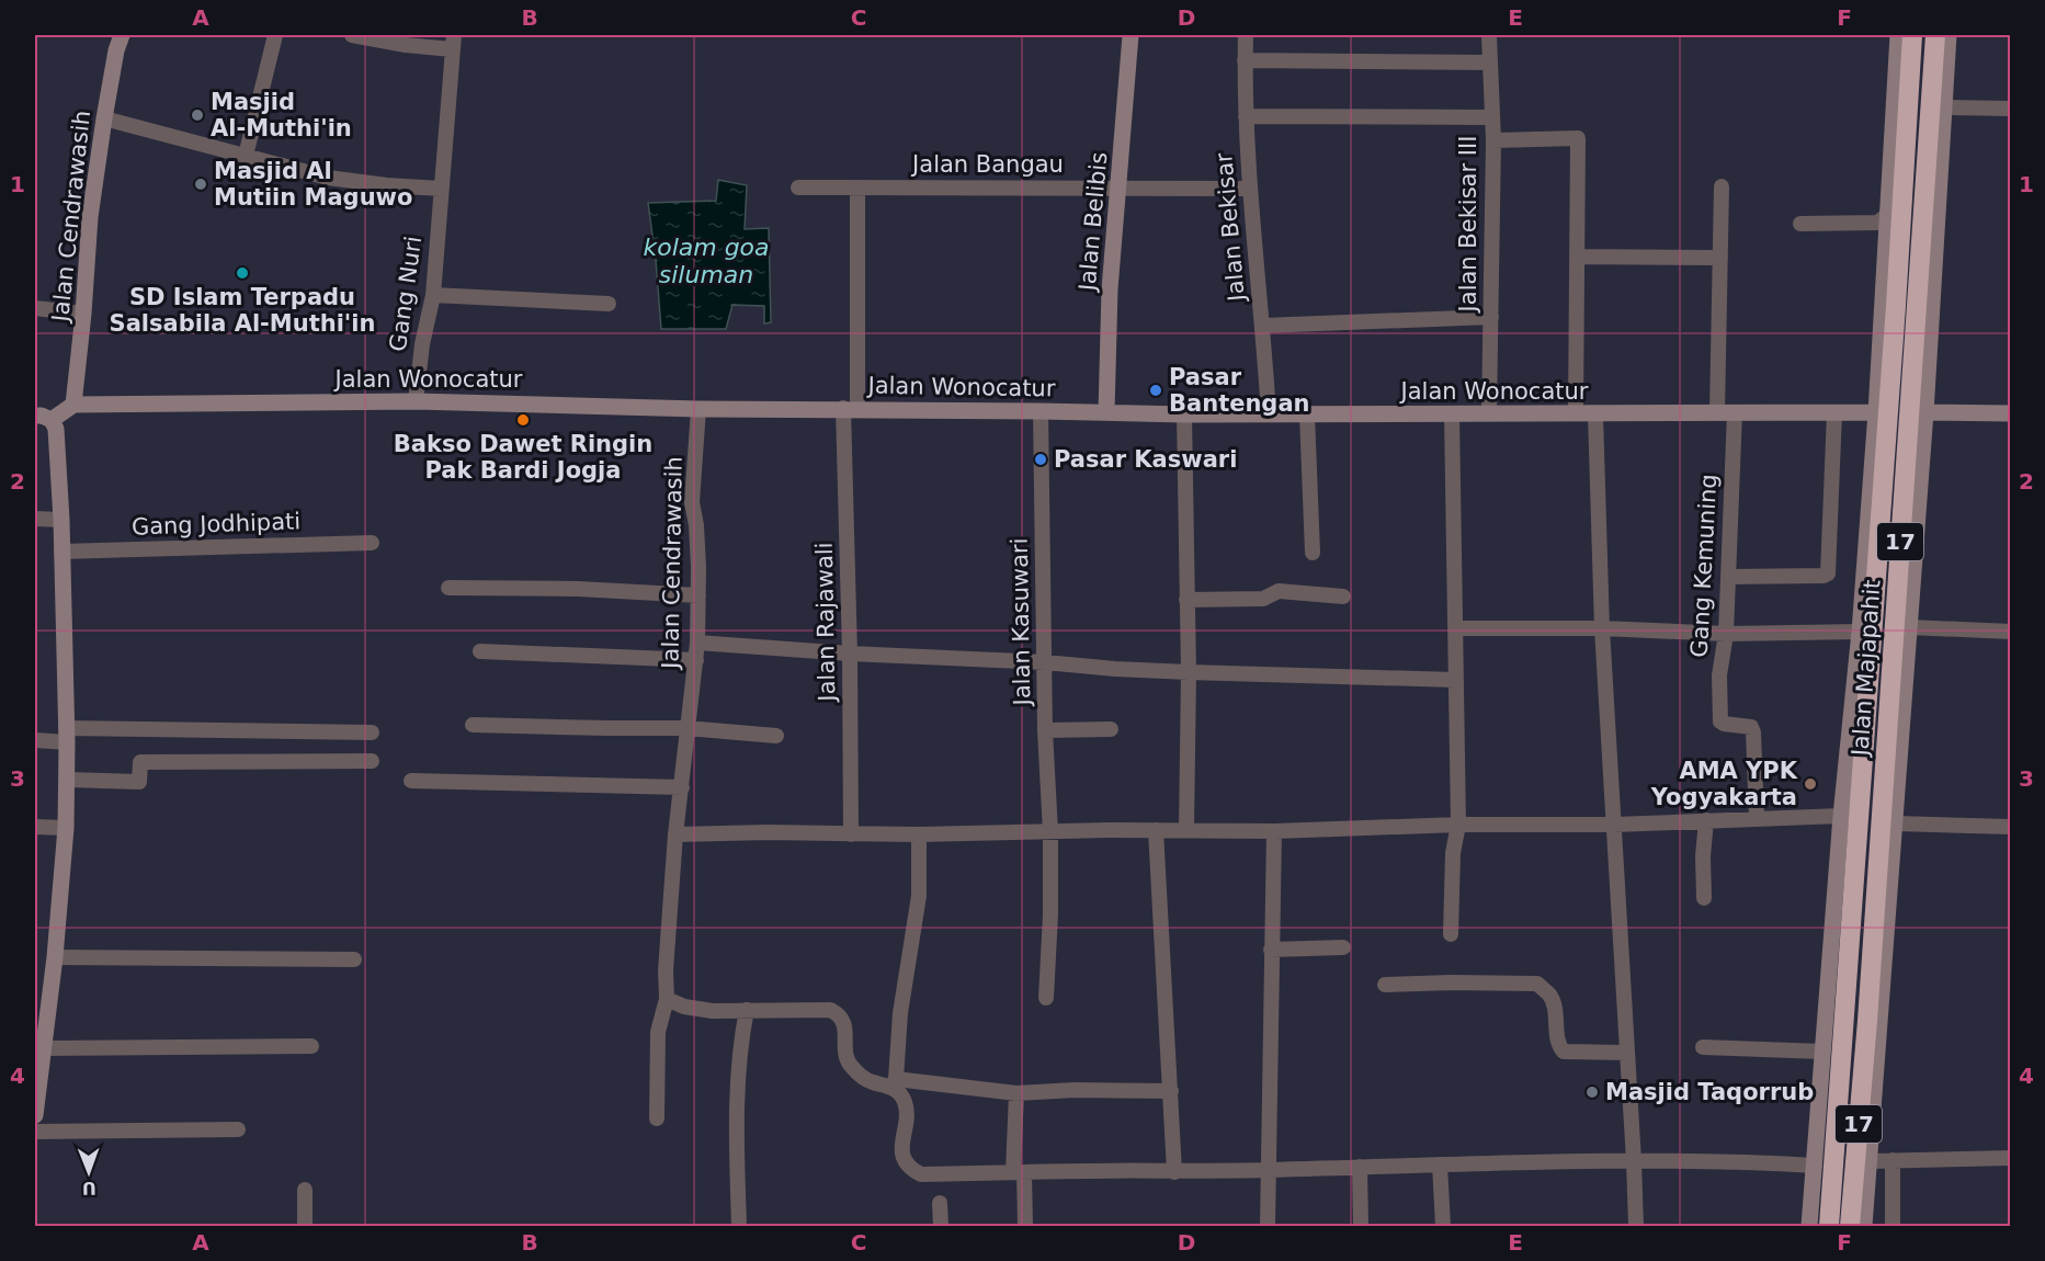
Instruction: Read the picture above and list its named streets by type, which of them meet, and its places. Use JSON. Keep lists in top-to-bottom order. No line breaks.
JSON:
{"streets":{"highway":["17","Jalan Majapahit"],"street":["Jalan Bangau","Jalan Cendrawasih","Jalan Belibis","Jalan Bekisar III","Jalan Bekisar","Gang Nuri","Jalan Wonocatur","Gang Jodhipati","Gang Kemuning","Jalan Rajawali","Jalan Kasuwari"]},"crossings":[["Jalan Bangau","Jalan Belibis"],["Jalan Bangau","Jalan Bekisar"],["Jalan Cendrawasih","Jalan Wonocatur"],["Jalan Belibis","Jalan Wonocatur"],["Jalan Bekisar III","Jalan Wonocatur"],["Jalan Bekisar","Jalan Wonocatur"],["Gang Nuri","Jalan Wonocatur"],["Jalan Wonocatur","Gang Kemuning"],["Jalan Wonocatur","Jalan Rajawali"],["Jalan Wonocatur","Jalan Kasuwari"]],"water":["kolam goa siluman"],"places":["Masjid Al-Muthi'in","Masjid Al Mutiin Maguwo","SD Islam Terpadu Salsabila Al-Muthi'in","Pasar Bantengan","Bakso Dawet Ringin Pak Bardi Jogja","Pasar Kaswari","AMA YPK Yogyakarta","Masjid Taqorrub"],"north":"bottom","grid":{"columns":["A","B","C","D","E","F"],"rows":["1","2","3","4"]}}
